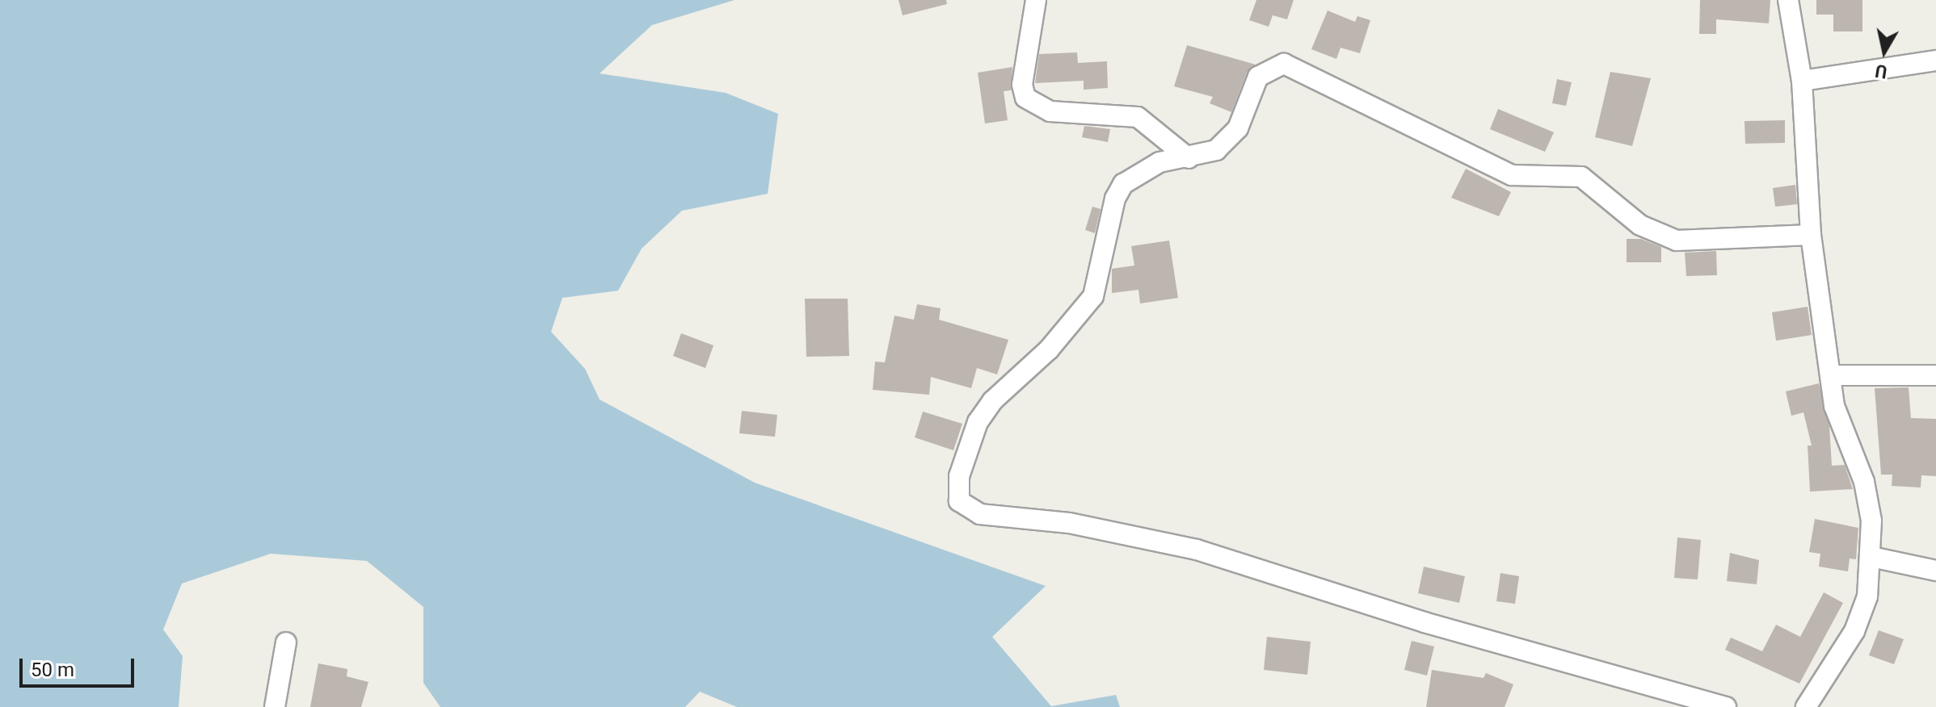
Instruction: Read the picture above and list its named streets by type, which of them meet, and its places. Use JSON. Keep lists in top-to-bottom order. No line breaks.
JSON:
{"scale_bar":"50 m","north":"bottom"}
